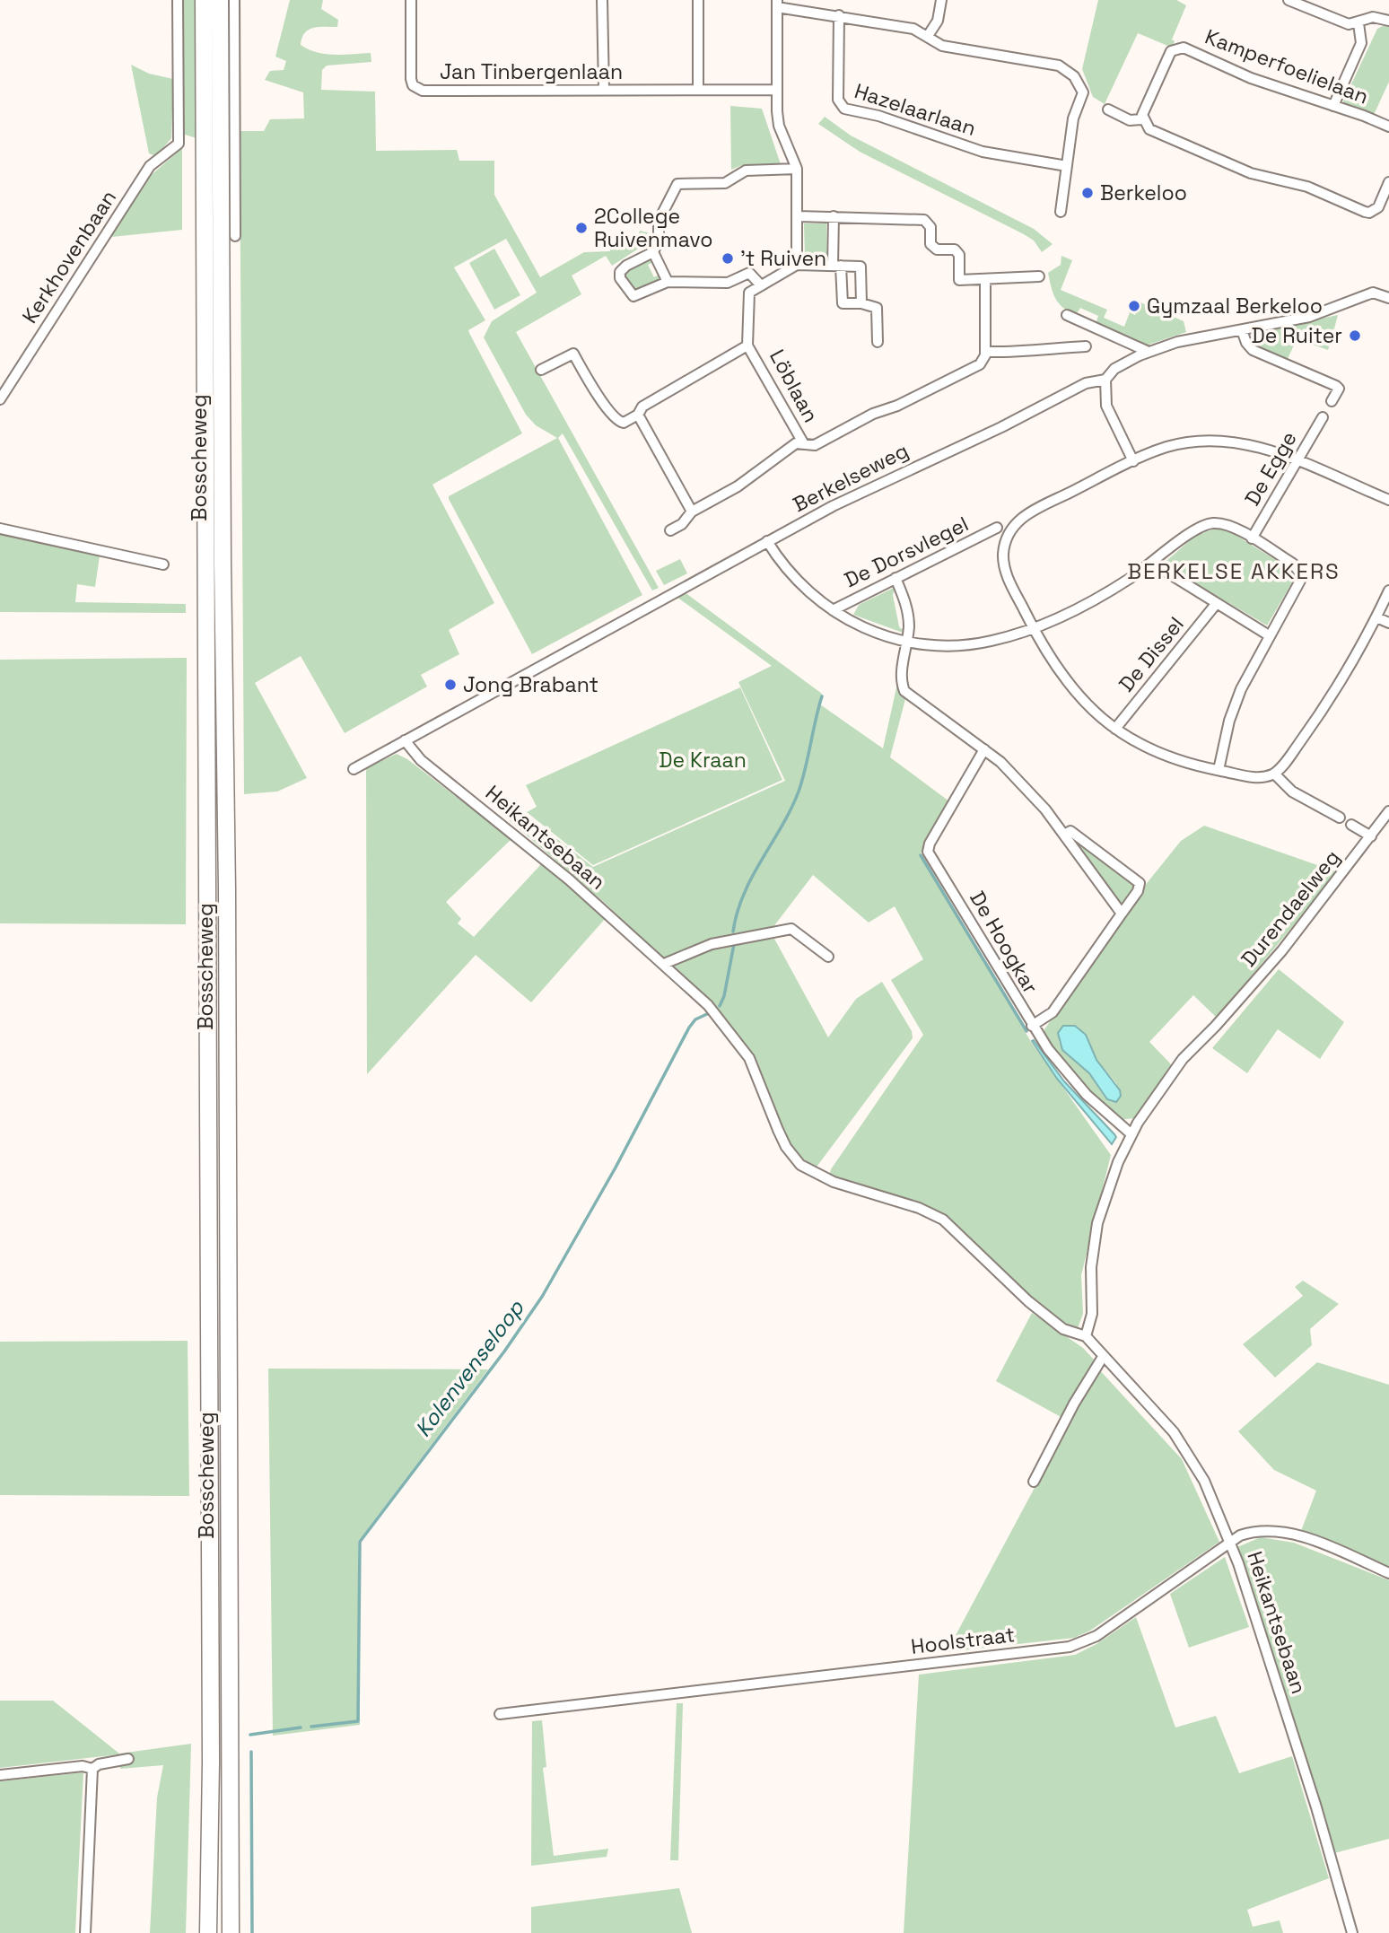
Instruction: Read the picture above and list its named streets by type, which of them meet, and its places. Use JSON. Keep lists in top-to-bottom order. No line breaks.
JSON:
{"streets":{"main road":["Bosscheweg"],"street":["Kamperfoelielaan","Jan Tinbergenlaan","Hazelaarlaan","Kerkhovenbaan","Löblaan","De Egge","Berkelseweg","De Dorsvlegel","De Dissel","Heikantsebaan","Durendaelweg","De Hoogkar","Hoolstraat"]},"crossings":[["Berkelseweg","Heikantsebaan"],["Heikantsebaan","Durendaelweg"],["Heikantsebaan","Hoolstraat"],["Durendaelweg","De Hoogkar"]],"districts":["BERKELSE AKKERS"],"water":["Kolenvenseloop"],"parks":["De Kraan"],"places":["Berkeloo","2College Ruivenmavo","'t Ruiven","Gymzaal Berkeloo","De Ruiter","Jong Brabant"]}
